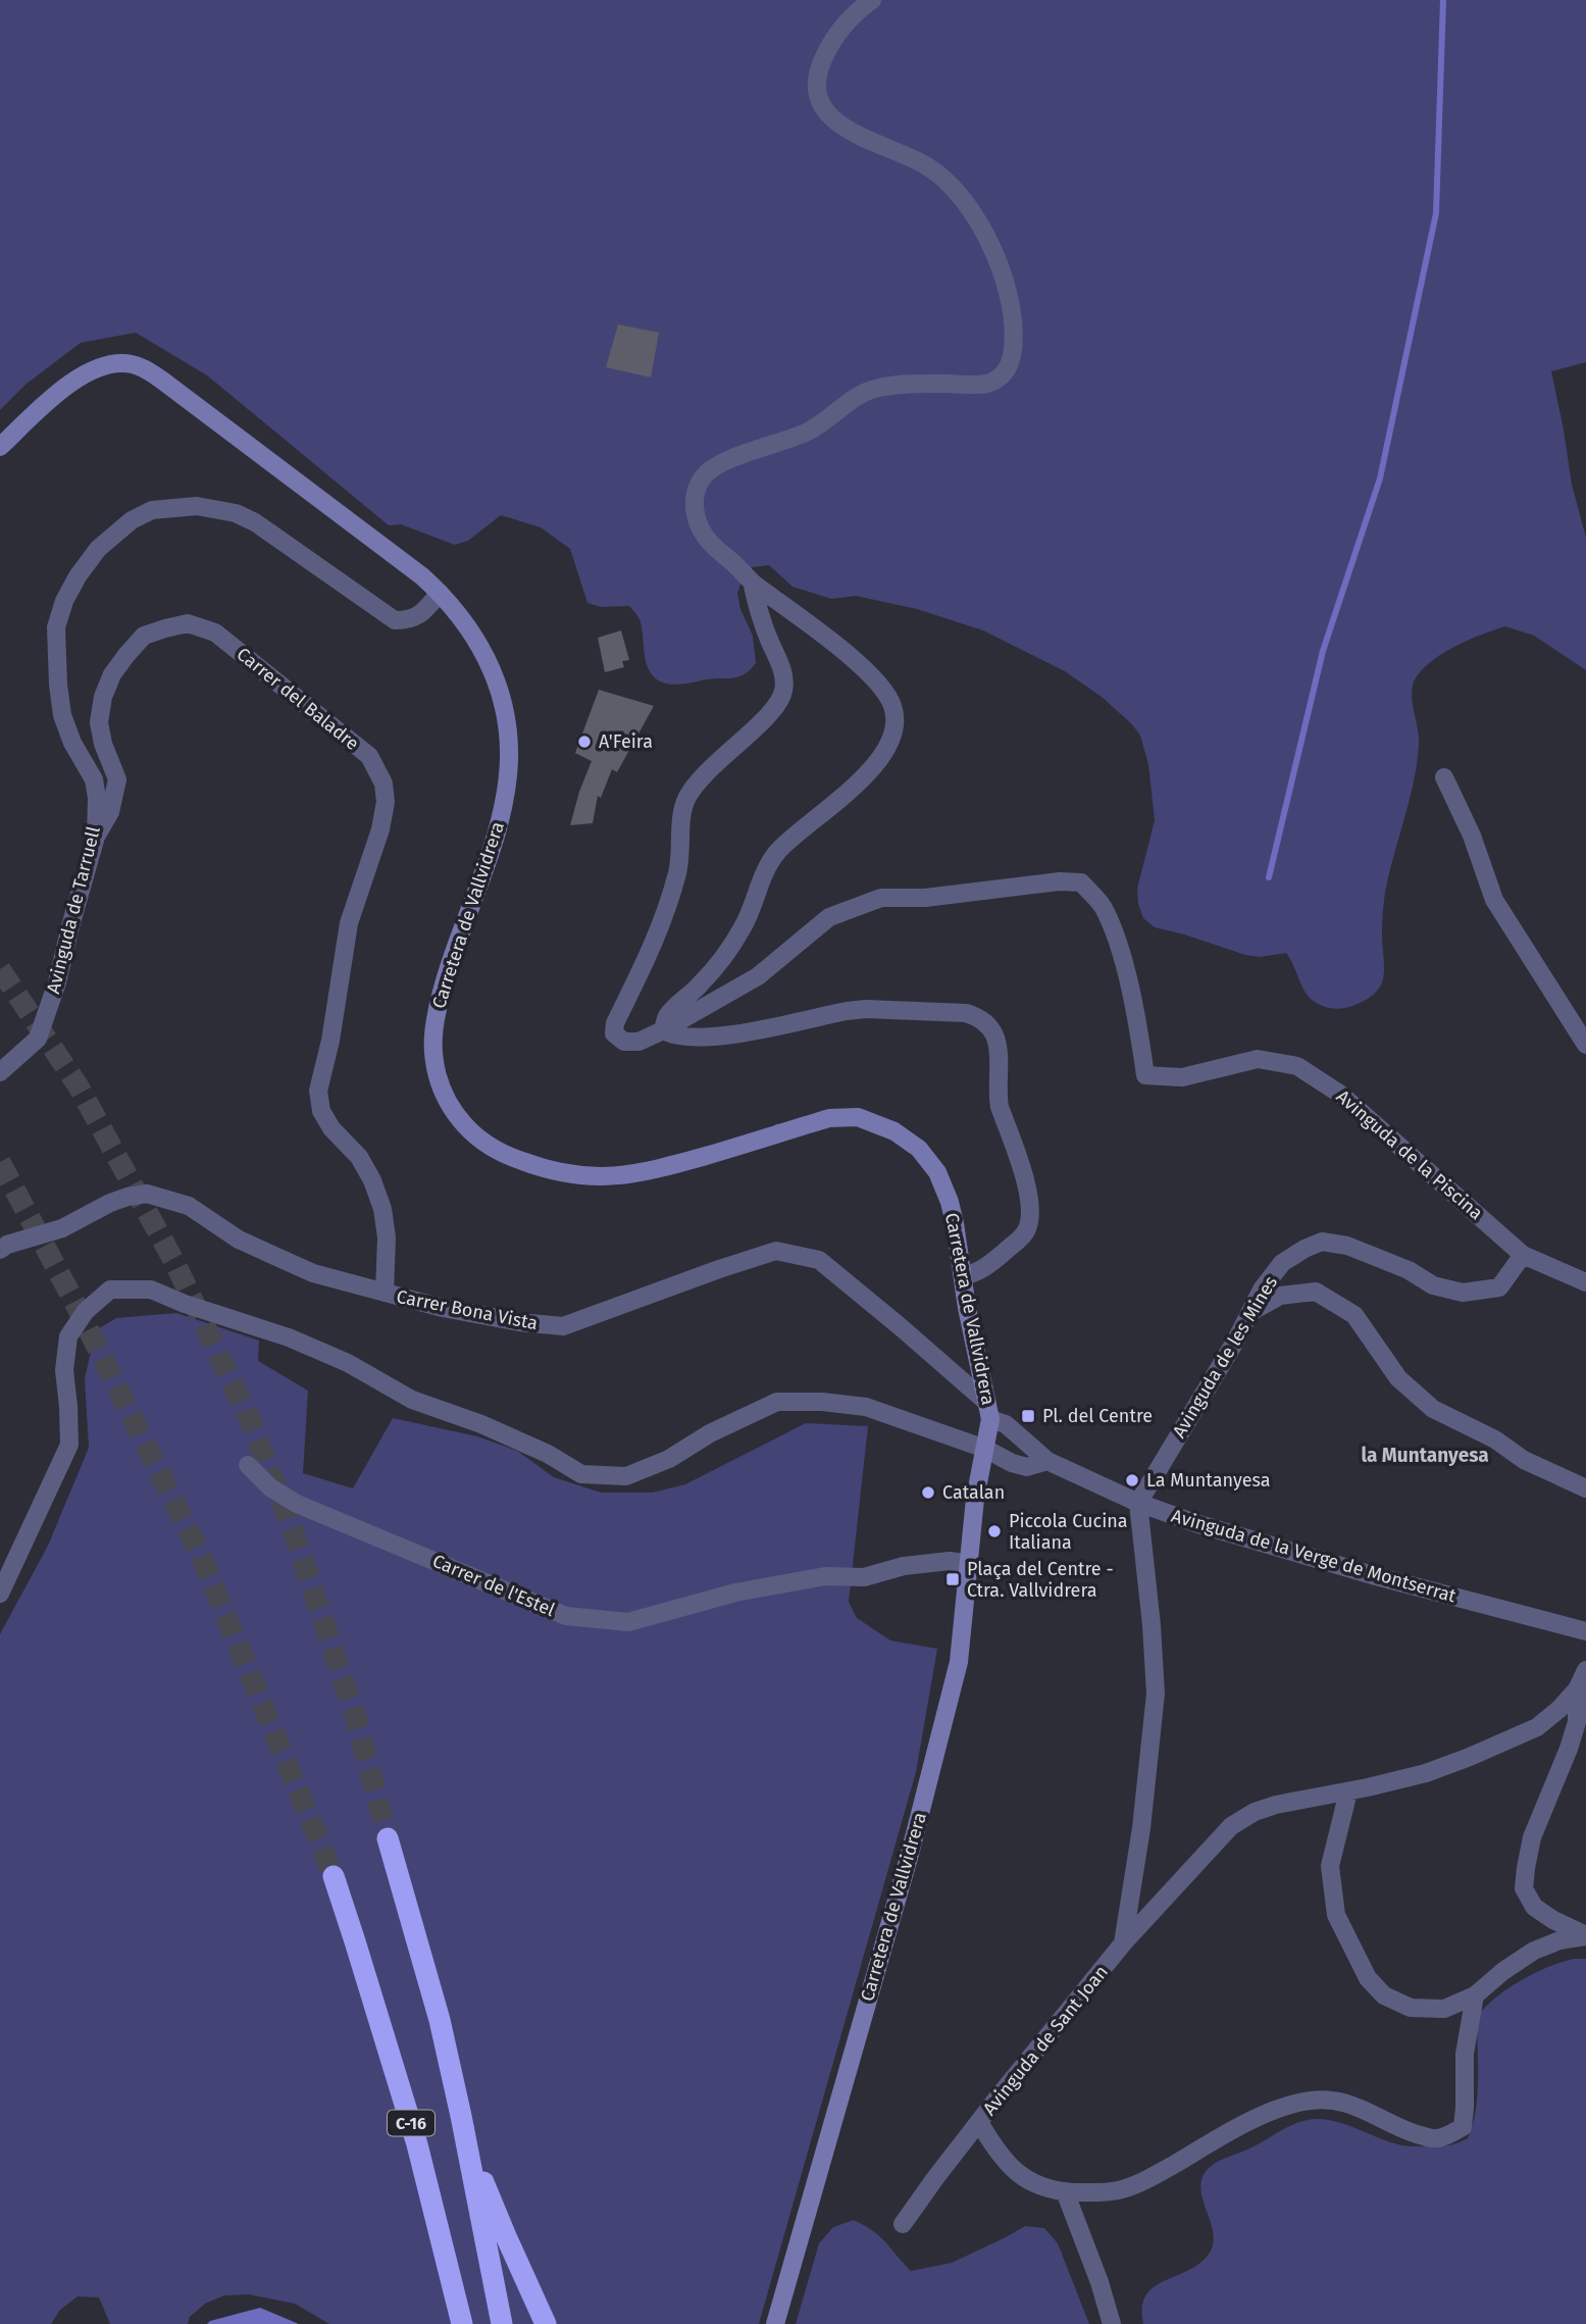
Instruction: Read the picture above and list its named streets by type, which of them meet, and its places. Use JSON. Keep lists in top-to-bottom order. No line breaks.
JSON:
{"streets":{"highway":["C-16"],"main road":["Carretera de Vallvidrera"],"street":["Carrer del Baladre","Avinguda de Tarruell","Avinguda de la Piscina","Carrer Bona Vista","Avinguda de les Mines","Avinguda de la Verge de Montserrat","Carrer de l'Estel","Avinguda de Sant Joan"]},"crossings":[["Carrer del Baladre","Avinguda de Tarruell"],["Carrer del Baladre","Carrer Bona Vista"],["Avinguda de Tarruell","Carretera de Vallvidrera"],["Carretera de Vallvidrera","Carrer Bona Vista"],["Carretera de Vallvidrera","Carrer de l'Estel"],["Avinguda de la Piscina","Avinguda de les Mines"],["Carrer Bona Vista","Avinguda de la Verge de Montserrat"],["Avinguda de les Mines","Avinguda de la Verge de Montserrat"]],"districts":["la Muntanyesa"],"places":{"other":["A'Feira","La Muntanyesa","Catalan","Piccola Cucina Italiana"],"transit":["Pl. del Centre","Plaça del Centre - Ctra. Vallvidrera"]}}
